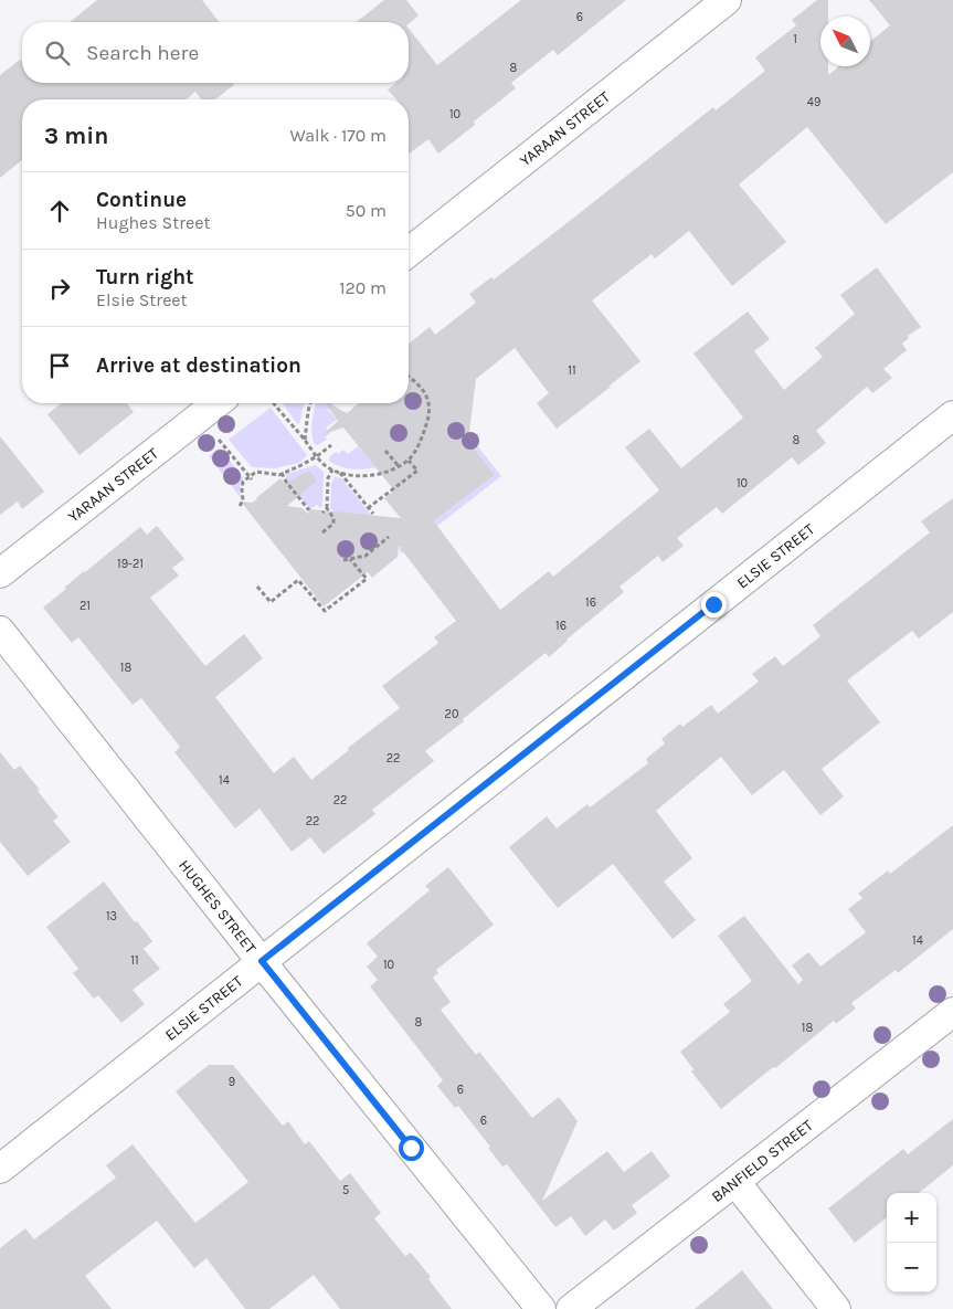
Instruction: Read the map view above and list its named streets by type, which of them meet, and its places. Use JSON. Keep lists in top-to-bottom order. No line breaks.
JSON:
{"streets":{"street":["YARAAN STREET","ELSIE STREET","HUGHES STREET","BANFIELD STREET"]},"crossings":[["ELSIE STREET","HUGHES STREET"]],"house_numbers":["6","1","8","49","10","11","8","10","19-21","16","21","16","18","20","22","14","22","22","13","14","11","10","8","18","9","6","6","5"],"north":"top left","page":{"search":"Search here","heading":["3 min","Walk · 170 m"],"list":[["Continue","Hughes Street","50 m"],["Turn right","Elsie Street","120 m"],"Arrive at destination"],"map_buttons":["+","−"]}}
